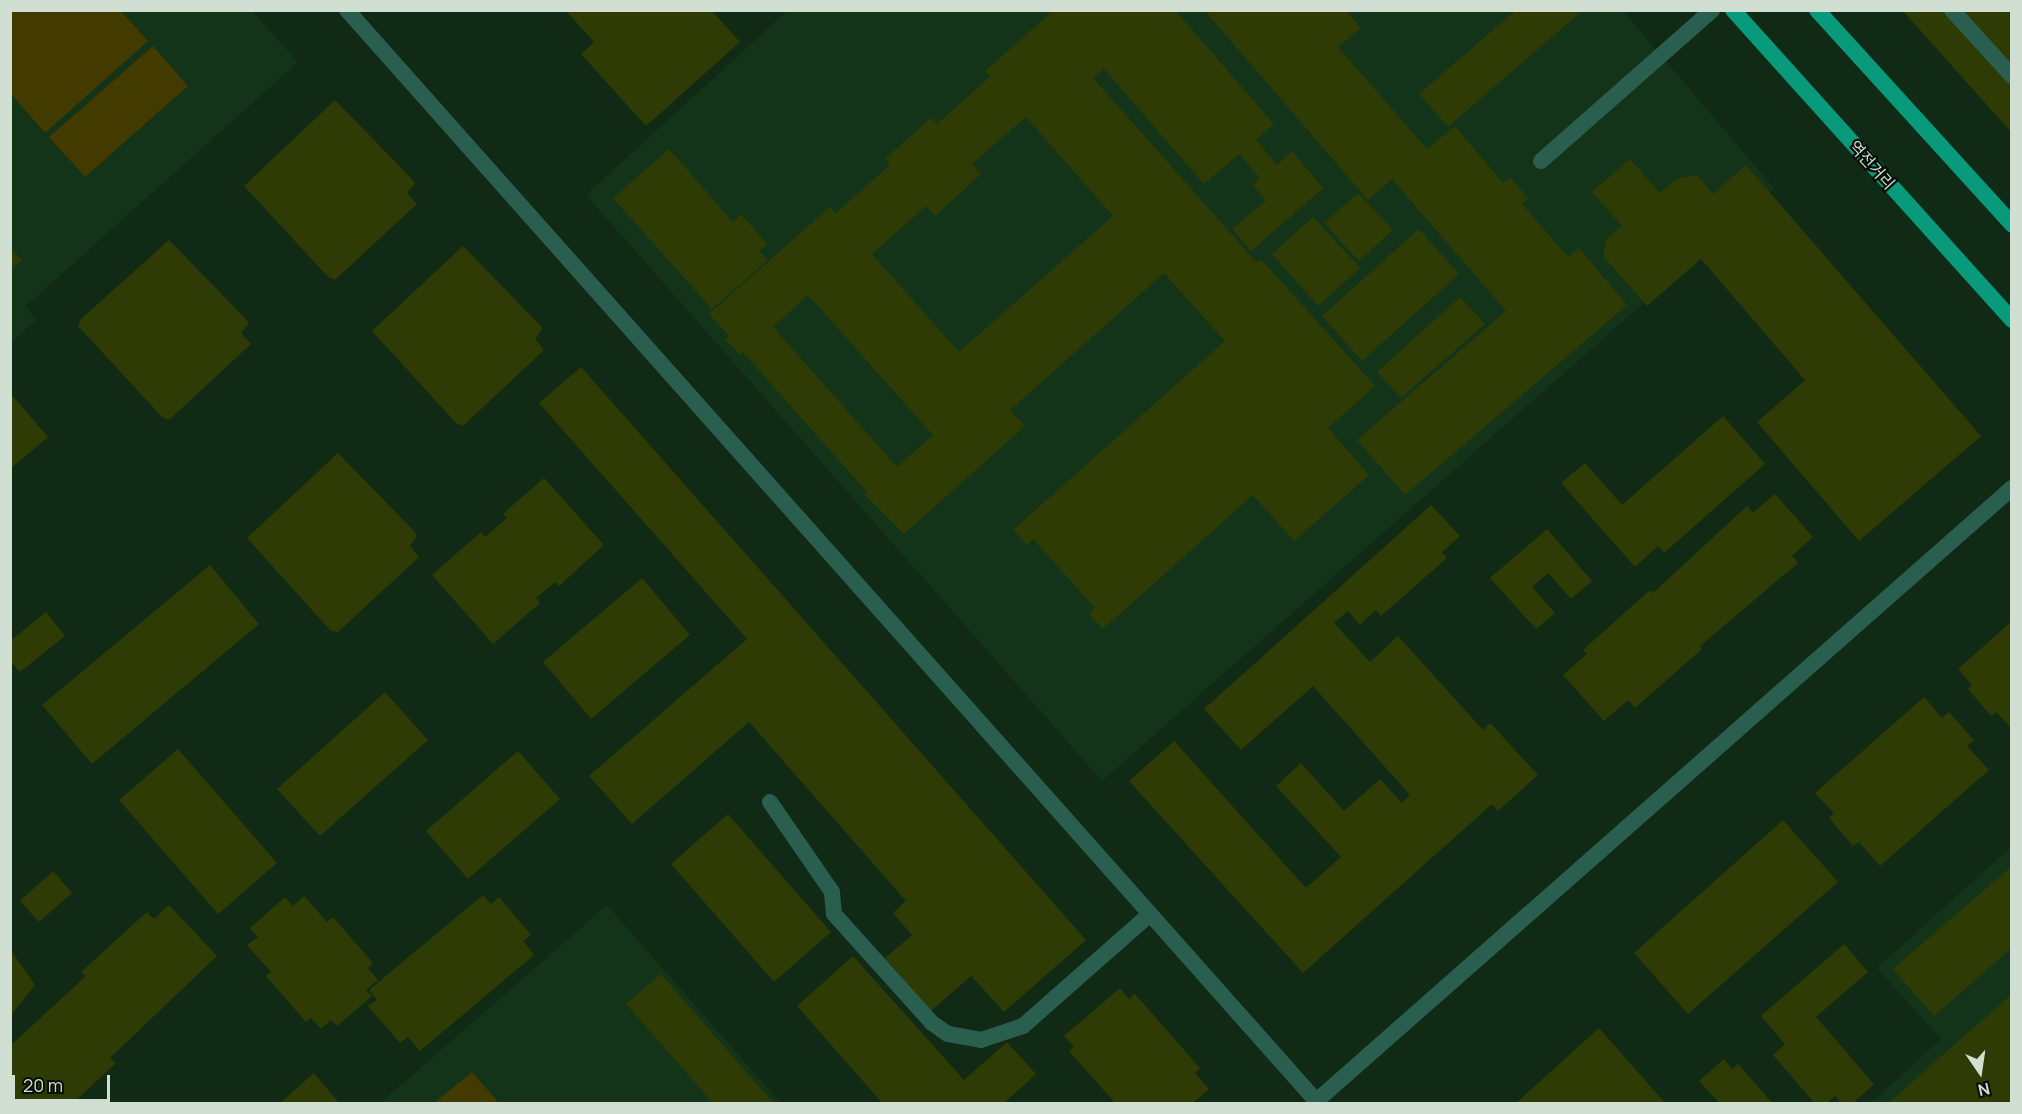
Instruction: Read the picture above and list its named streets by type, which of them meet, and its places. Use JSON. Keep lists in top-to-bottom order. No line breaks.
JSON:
{"streets":{"main road":["역전거리"]},"scale_bar":"20 m","north":"bottom"}
